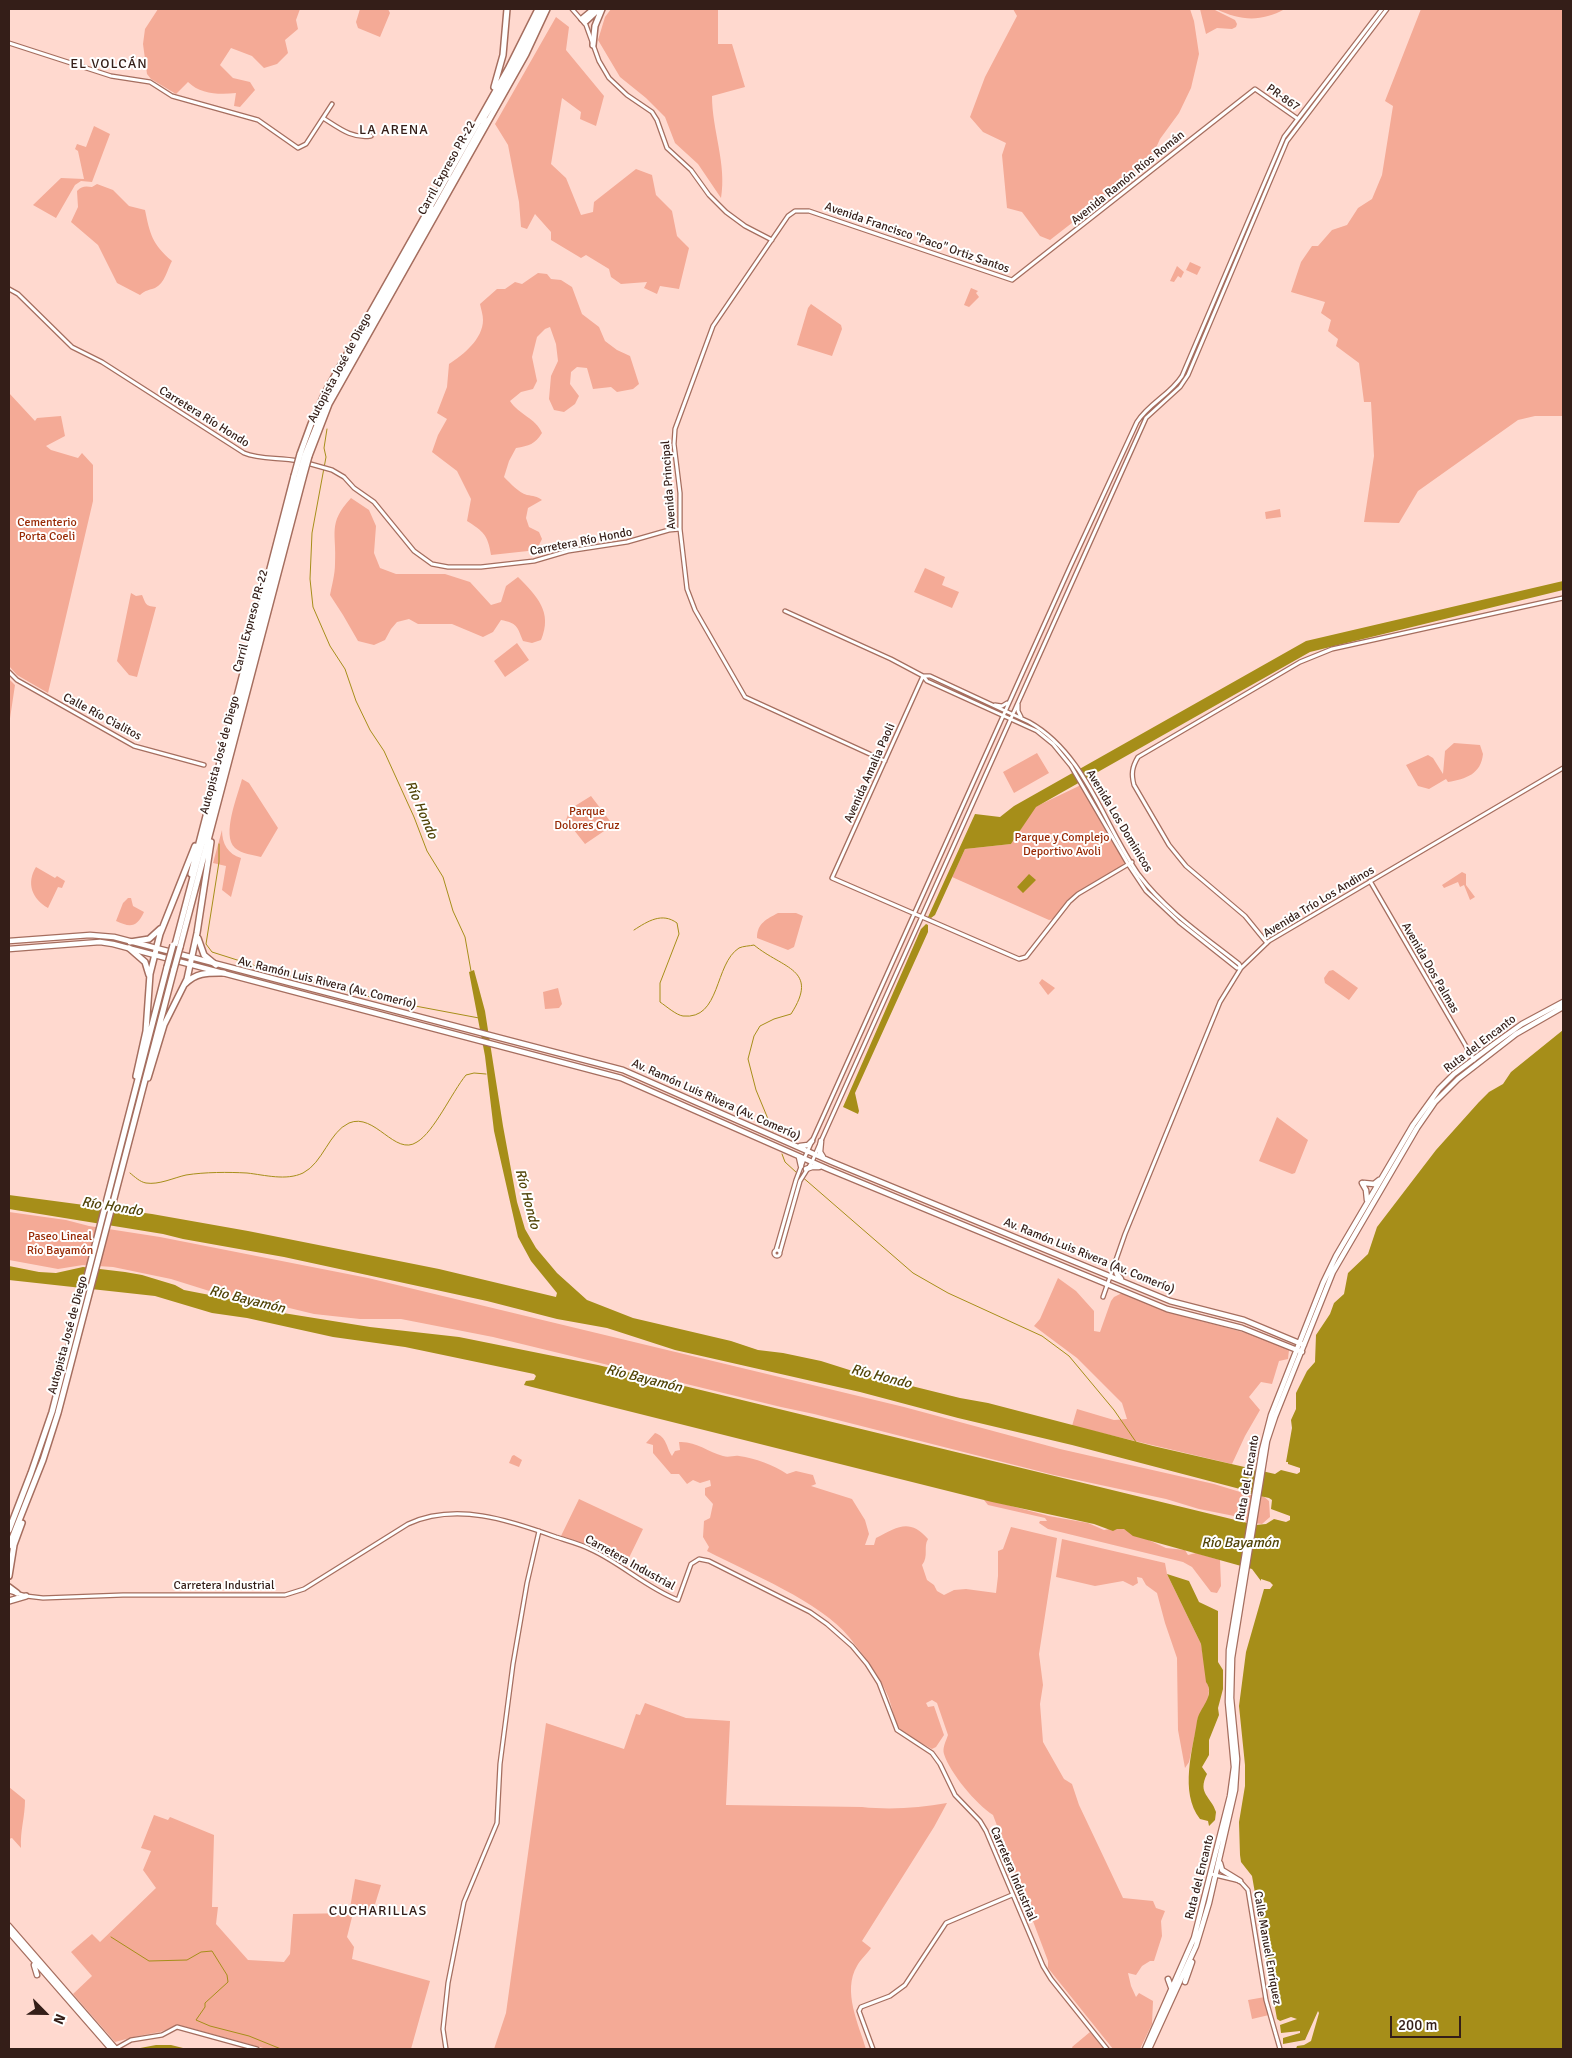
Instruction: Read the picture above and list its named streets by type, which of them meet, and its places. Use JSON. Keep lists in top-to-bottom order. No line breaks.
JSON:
{"streets":{"highway":["Carril Expreso PR-22","Autopista José de Diego"],"main road":["Av. Ramón Luis Rivera (Av. Comerío)","Ruta del Encanto"],"street":["PR-867","Avenida Ramón Ríos Román","Avenida Francisco \"Paco\" Ortiz Santos","Carretera Río Hondo","Avenida Principal","Calle Río Cialitos","Avenida Amalia Paoli","Avenida Los Dominicos","Avenida Trío Los Andinos","Avenida Dos Palmas","Carretera Industrial","Calle Manuel Enríquez"]},"crossings":[["PR-867","Avenida Ramón Ríos Román"],["Carril Expreso PR-22","Autopista José de Diego"],["Avenida Ramón Ríos Román","Avenida Francisco \"Paco\" Ortiz Santos"],["Avenida Francisco \"Paco\" Ortiz Santos","Avenida Principal"],["Carretera Río Hondo","Avenida Principal"],["Avenida Principal","Avenida Amalia Paoli"],["Avenida Amalia Paoli","Avenida Los Dominicos"],["Avenida Los Dominicos","Avenida Trío Los Andinos"],["Avenida Trío Los Andinos","Avenida Dos Palmas"],["Avenida Trío Los Andinos","Av. Ramón Luis Rivera (Av. Comerío)"],["Avenida Dos Palmas","Ruta del Encanto"],["Av. Ramón Luis Rivera (Av. Comerío)","Ruta del Encanto"],["Ruta del Encanto","Calle Manuel Enríquez"]],"districts":["EL VOLCÁN","LA ARENA","CUCHARILLAS"],"water":["Río Hondo","Río Bayamón"],"parks":["Cementerio Porta Coeli","Parque Dolores Cruz","Parque y Complejo Deportivo Avoli","Paseo Lineal Río Bayamón"],"scale_bar":"200 m","north":"bottom right"}
